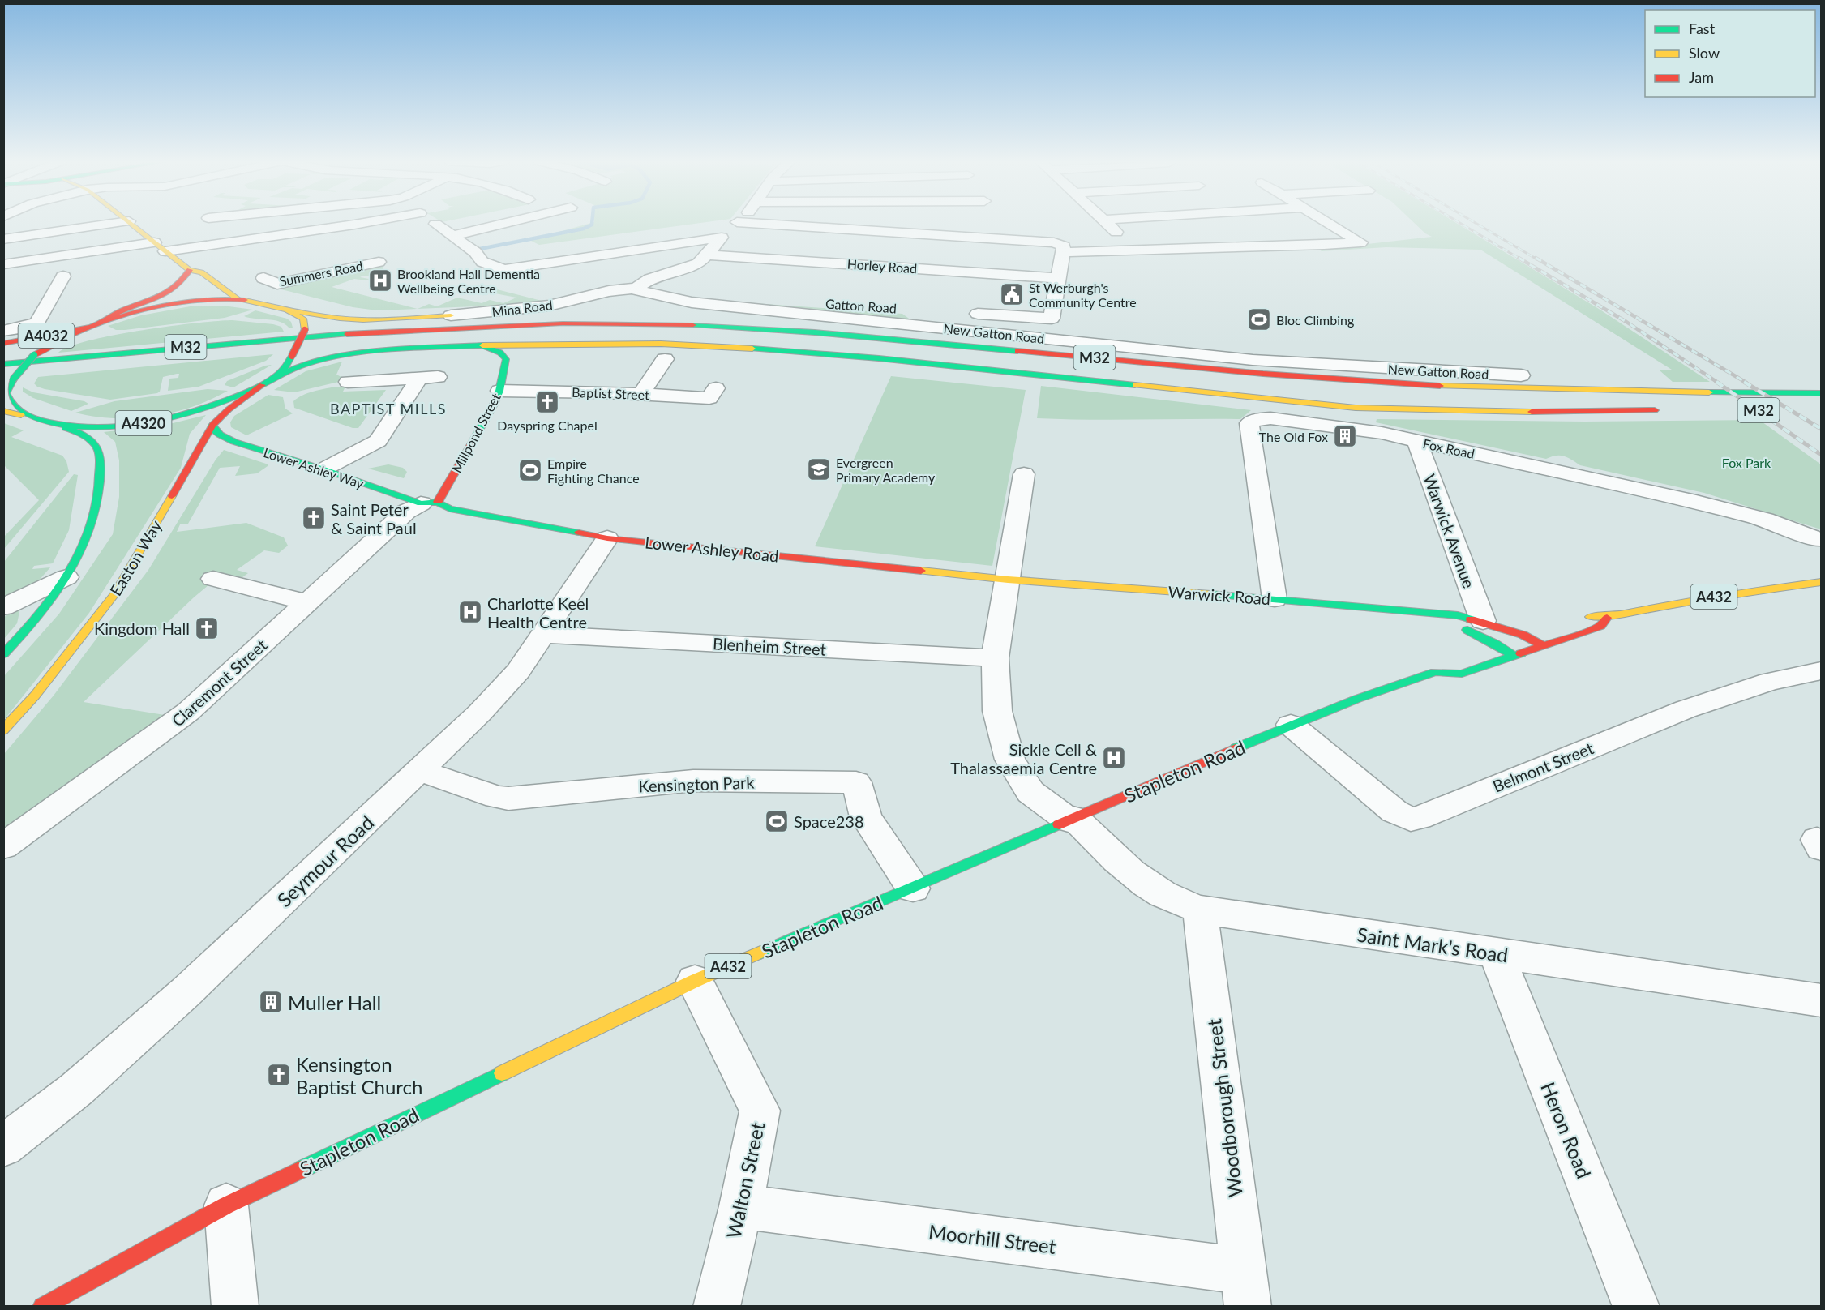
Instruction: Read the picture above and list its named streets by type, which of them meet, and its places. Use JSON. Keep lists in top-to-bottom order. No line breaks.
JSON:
{"streets":{"main road":["A4032","M32","A4320","Millpond Street","Lower Ashley Way","Lower Ashley Road","Easton Way","Warwick Road","A432","Stapleton Road"],"street":["Horley Road","Summers Road","Gatton Road","Mina Road","New Gatton Road","Baptist Street","Fox Road","Warwick Avenue","Blenheim Street","Claremont Street","Belmont Street","Kensington Park","Seymour Road","Saint Mark's Road","Woodborough Street","Heron Road","Walton Street","Moorhill Street"]},"crossings":[["Horley Road","Mina Road"],["Gatton Road","New Gatton Road"],["Gatton Road","M32"],["Mina Road","New Gatton Road"],["New Gatton Road","M32"],["A4032","A4320"],["M32","A4320"],["M32","Millpond Street"],["Baptist Street","Millpond Street"],["A4320","Easton Way"],["Millpond Street","Lower Ashley Way"],["Millpond Street","Lower Ashley Road"],["Millpond Street","Claremont Street"],["Fox Road","Warwick Avenue"],["Fox Road","Warwick Road"],["Lower Ashley Way","Lower Ashley Road"],["Lower Ashley Way","Easton Way"],["Lower Ashley Way","Claremont Street"],["Warwick Avenue","Warwick Road"],["Lower Ashley Road","Warwick Road"],["Lower Ashley Road","Claremont Street"],["Lower Ashley Road","Seymour Road"],["Warwick Road","Stapleton Road"],["Blenheim Street","Seymour Road"],["Blenheim Street","Saint Mark's Road"],["Belmont Street","Stapleton Road"],["Stapleton Road","Kensington Park"],["Stapleton Road","Saint Mark's Road"],["Stapleton Road","Walton Street"],["Kensington Park","Seymour Road"],["Saint Mark's Road","Woodborough Street"],["Saint Mark's Road","Heron Road"],["Woodborough Street","Moorhill Street"],["Walton Street","Moorhill Street"]],"districts":["BAPTIST MILLS"],"parks":["Fox Park"],"places":{"hospital":["Brookland Hall Dementia Wellbeing Centre","Charlotte Keel Health Centre","Sickle Cell & Thalassaemia Centre"],"public building":["St Werburgh's Community Centre"],"sports":["Bloc Climbing","Empire Fighting Chance","Space238"],"church":["Dayspring Chapel","Saint Peter & Saint Paul","Kingdom Hall","Kensington Baptist Church"],"building":["The Old Fox","Muller Hall"],"school or university":["Evergreen Primary Academy"]},"legend":["Fast","Slow","Jam"]}
